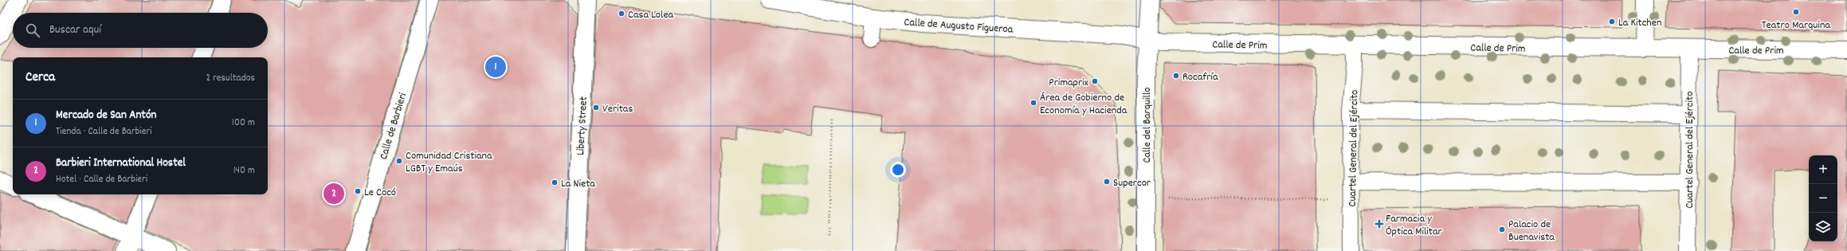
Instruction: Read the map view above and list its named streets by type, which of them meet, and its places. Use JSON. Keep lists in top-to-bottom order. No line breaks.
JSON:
{"streets":{"street":["Calle de Augusto Figueroa","Calle de Prim","Calle del Barquillo","Calle de Barbieri","Liberty Street"],"lane":["Cuartel General del Ejército"]},"crossings":[["Calle de Augusto Figueroa","Calle de Prim"],["Calle de Augusto Figueroa","Calle del Barquillo"],["Calle de Prim","Calle del Barquillo"],["Calle de Prim","Cuartel General del Ejército"]],"places":{"other":["Teatro Marquina","Casa Lolea","La Kitchen","Rocafría","Primaprix","Área de Gobierno de Economía y Hacienda","Veritas","Comunidad Cristiana LGBT y Emaús","Supercor","La Nieta","Le Cocó","Palacio de Buenavista"],"health":["Farmacia y Óptica Militar"]},"page":{"search":"Buscar aquí","pins":["1","2"],"heading":["Cerca","2 resultados"],"list":[{"mark":"1","name":"Mercado de San Antón","note":"Tienda · Calle de Barbieri","value":"100 m"},{"mark":"2","name":"Barbieri International Hostel","note":"Hotel · Calle de Barbieri","value":"140 m"}],"map_buttons":["+","−"]}}
